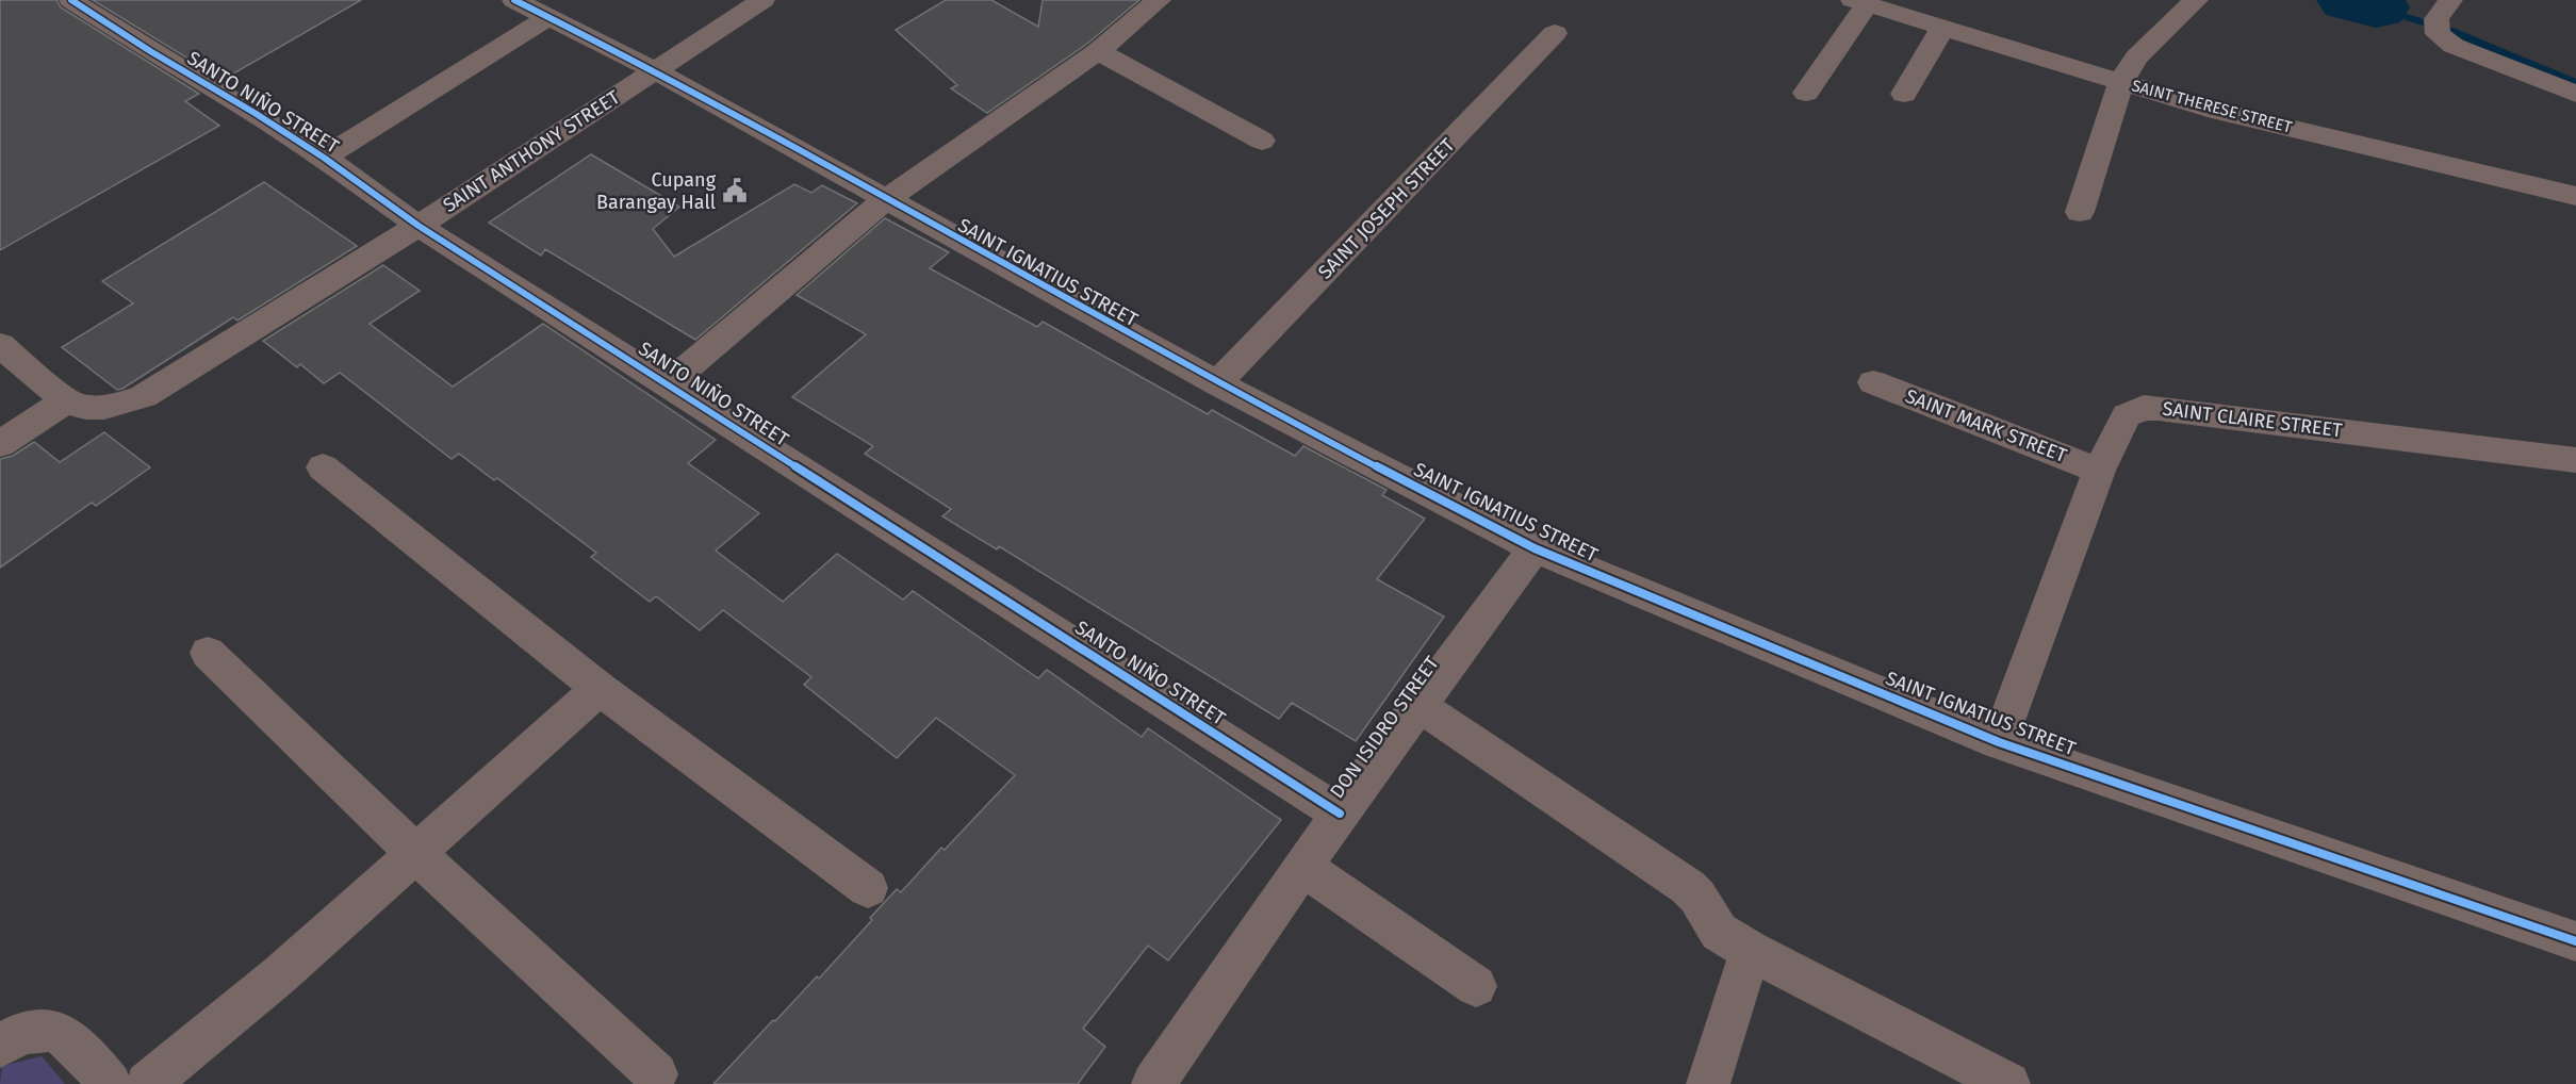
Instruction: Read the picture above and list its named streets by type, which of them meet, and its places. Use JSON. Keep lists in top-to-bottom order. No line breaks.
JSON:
{"streets":{"street":["SANTO NIÑO STREET","SAINT THERESE STREET","SAINT ANTHONY STREET","SAINT JOSEPH STREET","SAINT IGNATIUS STREET","SAINT CLAIRE STREET","SAINT MARK STREET","DON ISIDRO STREET"]},"crossings":[["SANTO NIÑO STREET","SAINT ANTHONY STREET"],["SANTO NIÑO STREET","DON ISIDRO STREET"],["SAINT ANTHONY STREET","SAINT IGNATIUS STREET"],["SAINT JOSEPH STREET","SAINT IGNATIUS STREET"],["SAINT IGNATIUS STREET","SAINT CLAIRE STREET"],["SAINT IGNATIUS STREET","DON ISIDRO STREET"],["SAINT CLAIRE STREET","SAINT MARK STREET"]],"places":{"public building":["Cupang Barangay Hall"]}}
